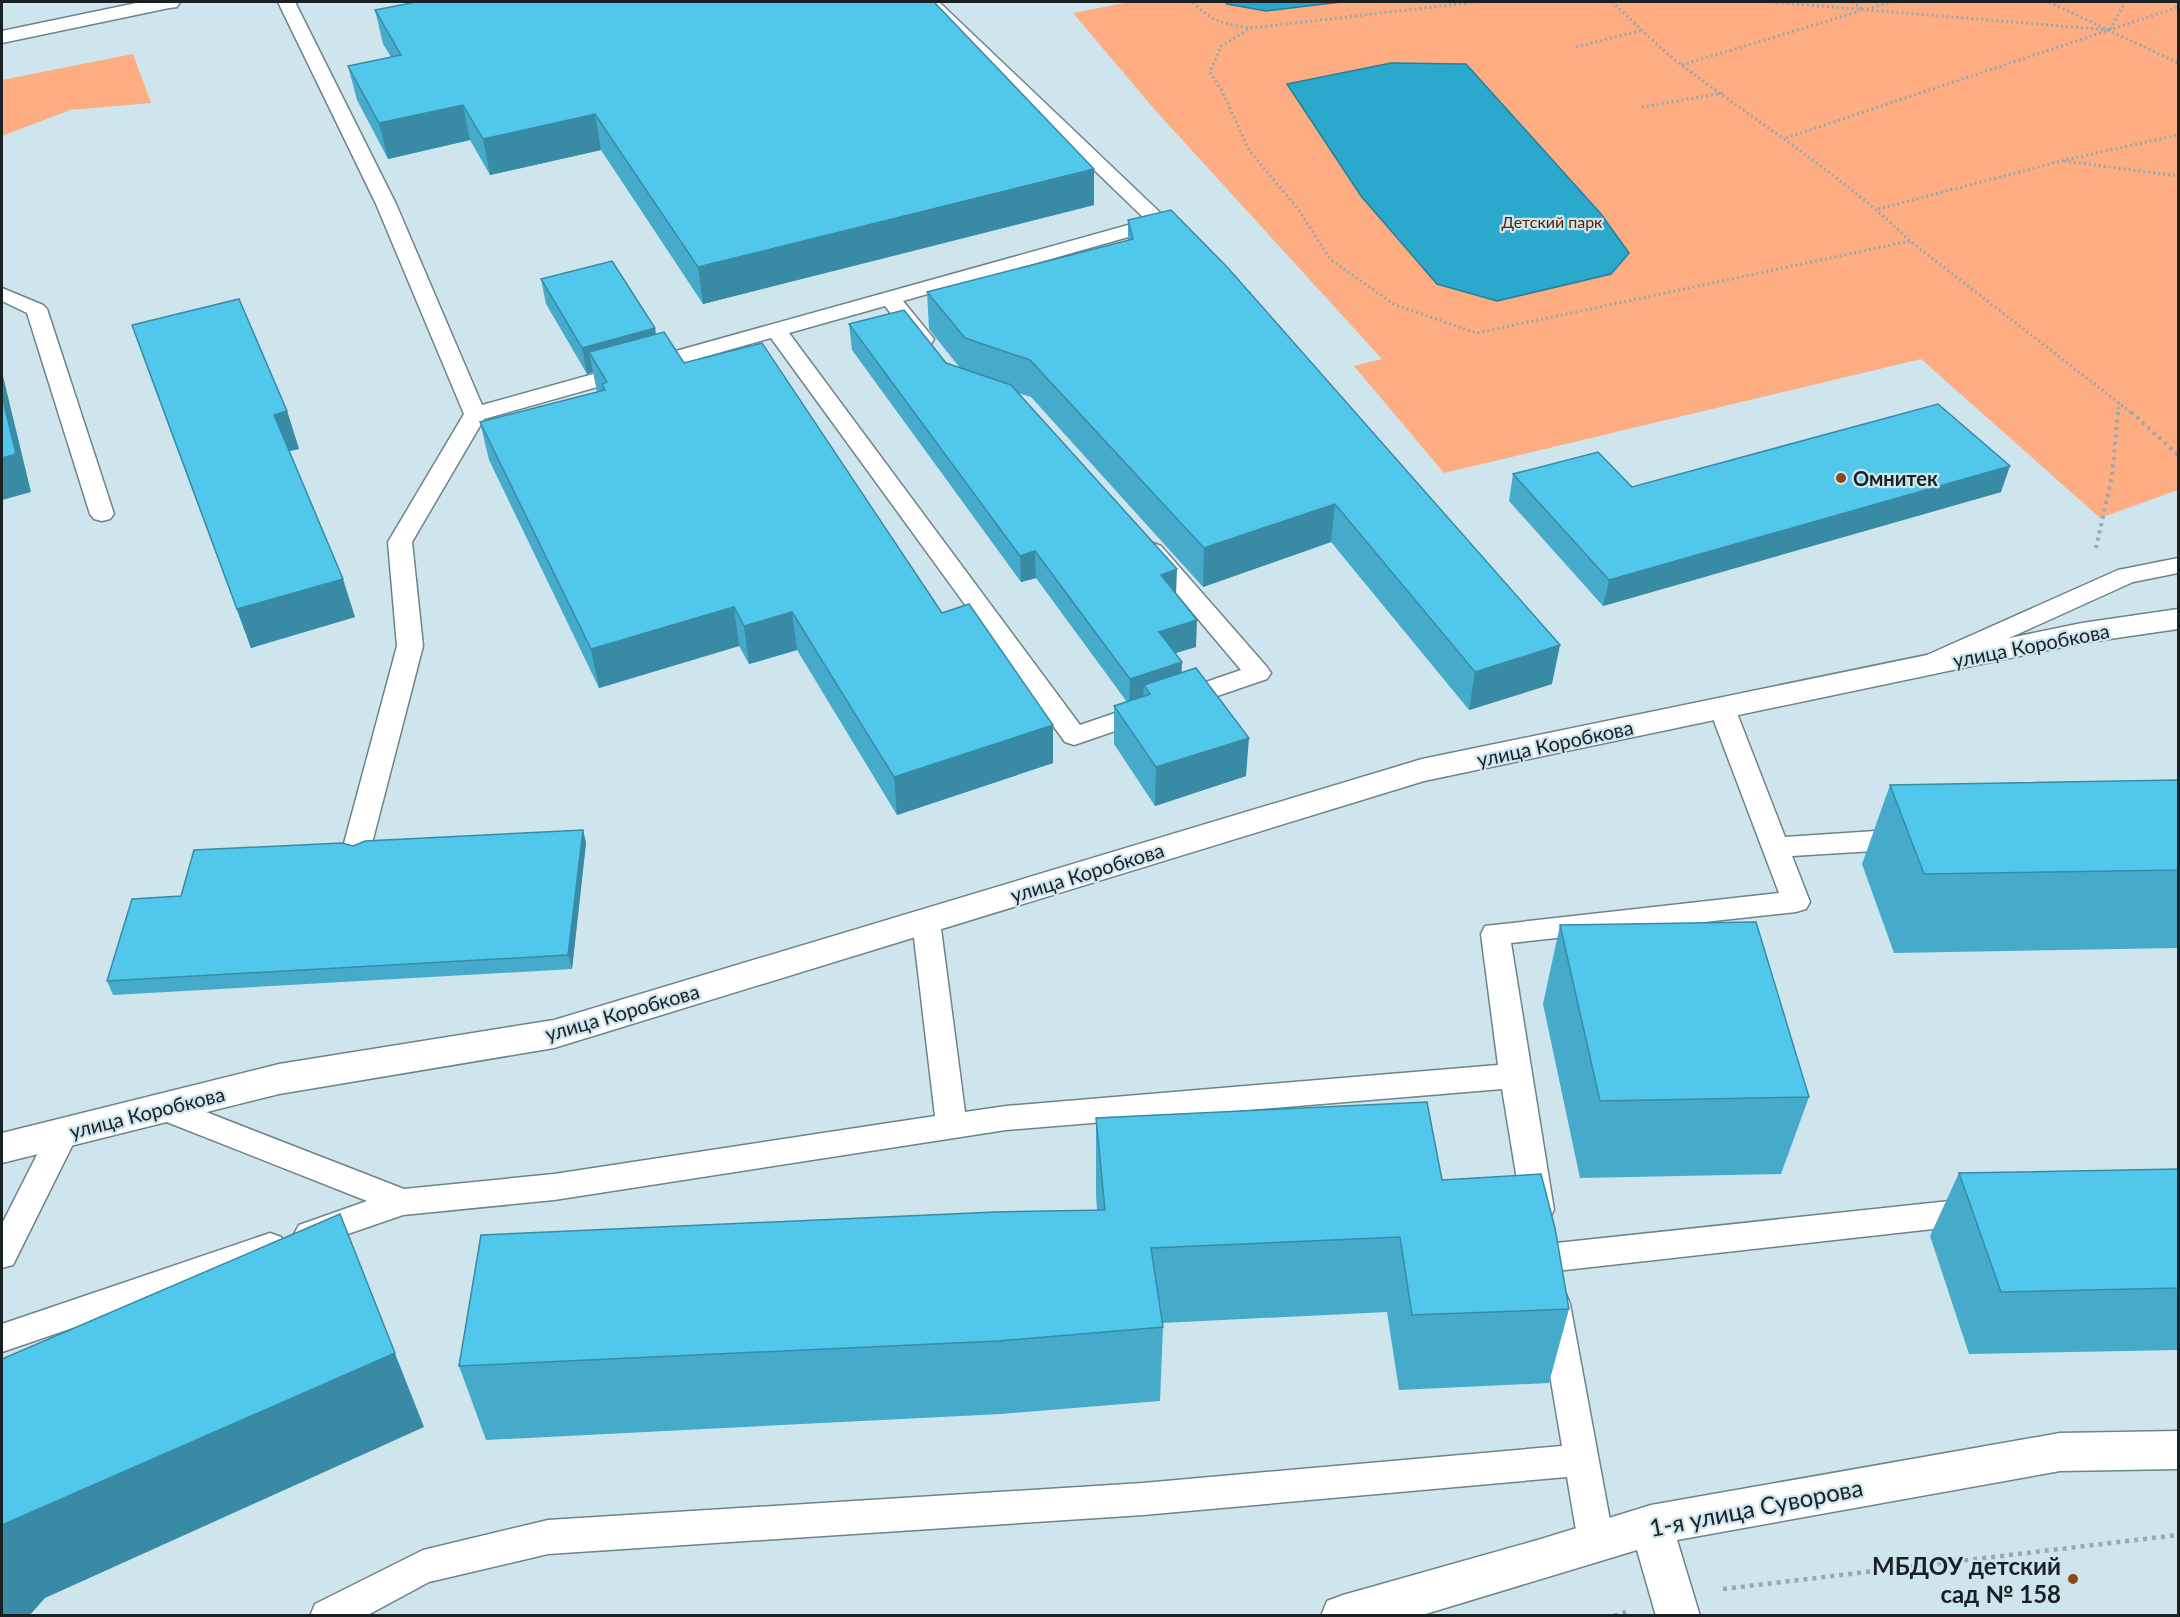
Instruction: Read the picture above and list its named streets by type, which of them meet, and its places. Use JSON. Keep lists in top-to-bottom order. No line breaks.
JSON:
{"streets":{"street":["улица Коробкова","1-я улица Суворова"]},"parks":["Детский парк"],"places":["Омнитек","МБДОУ детский сад № 158"]}
